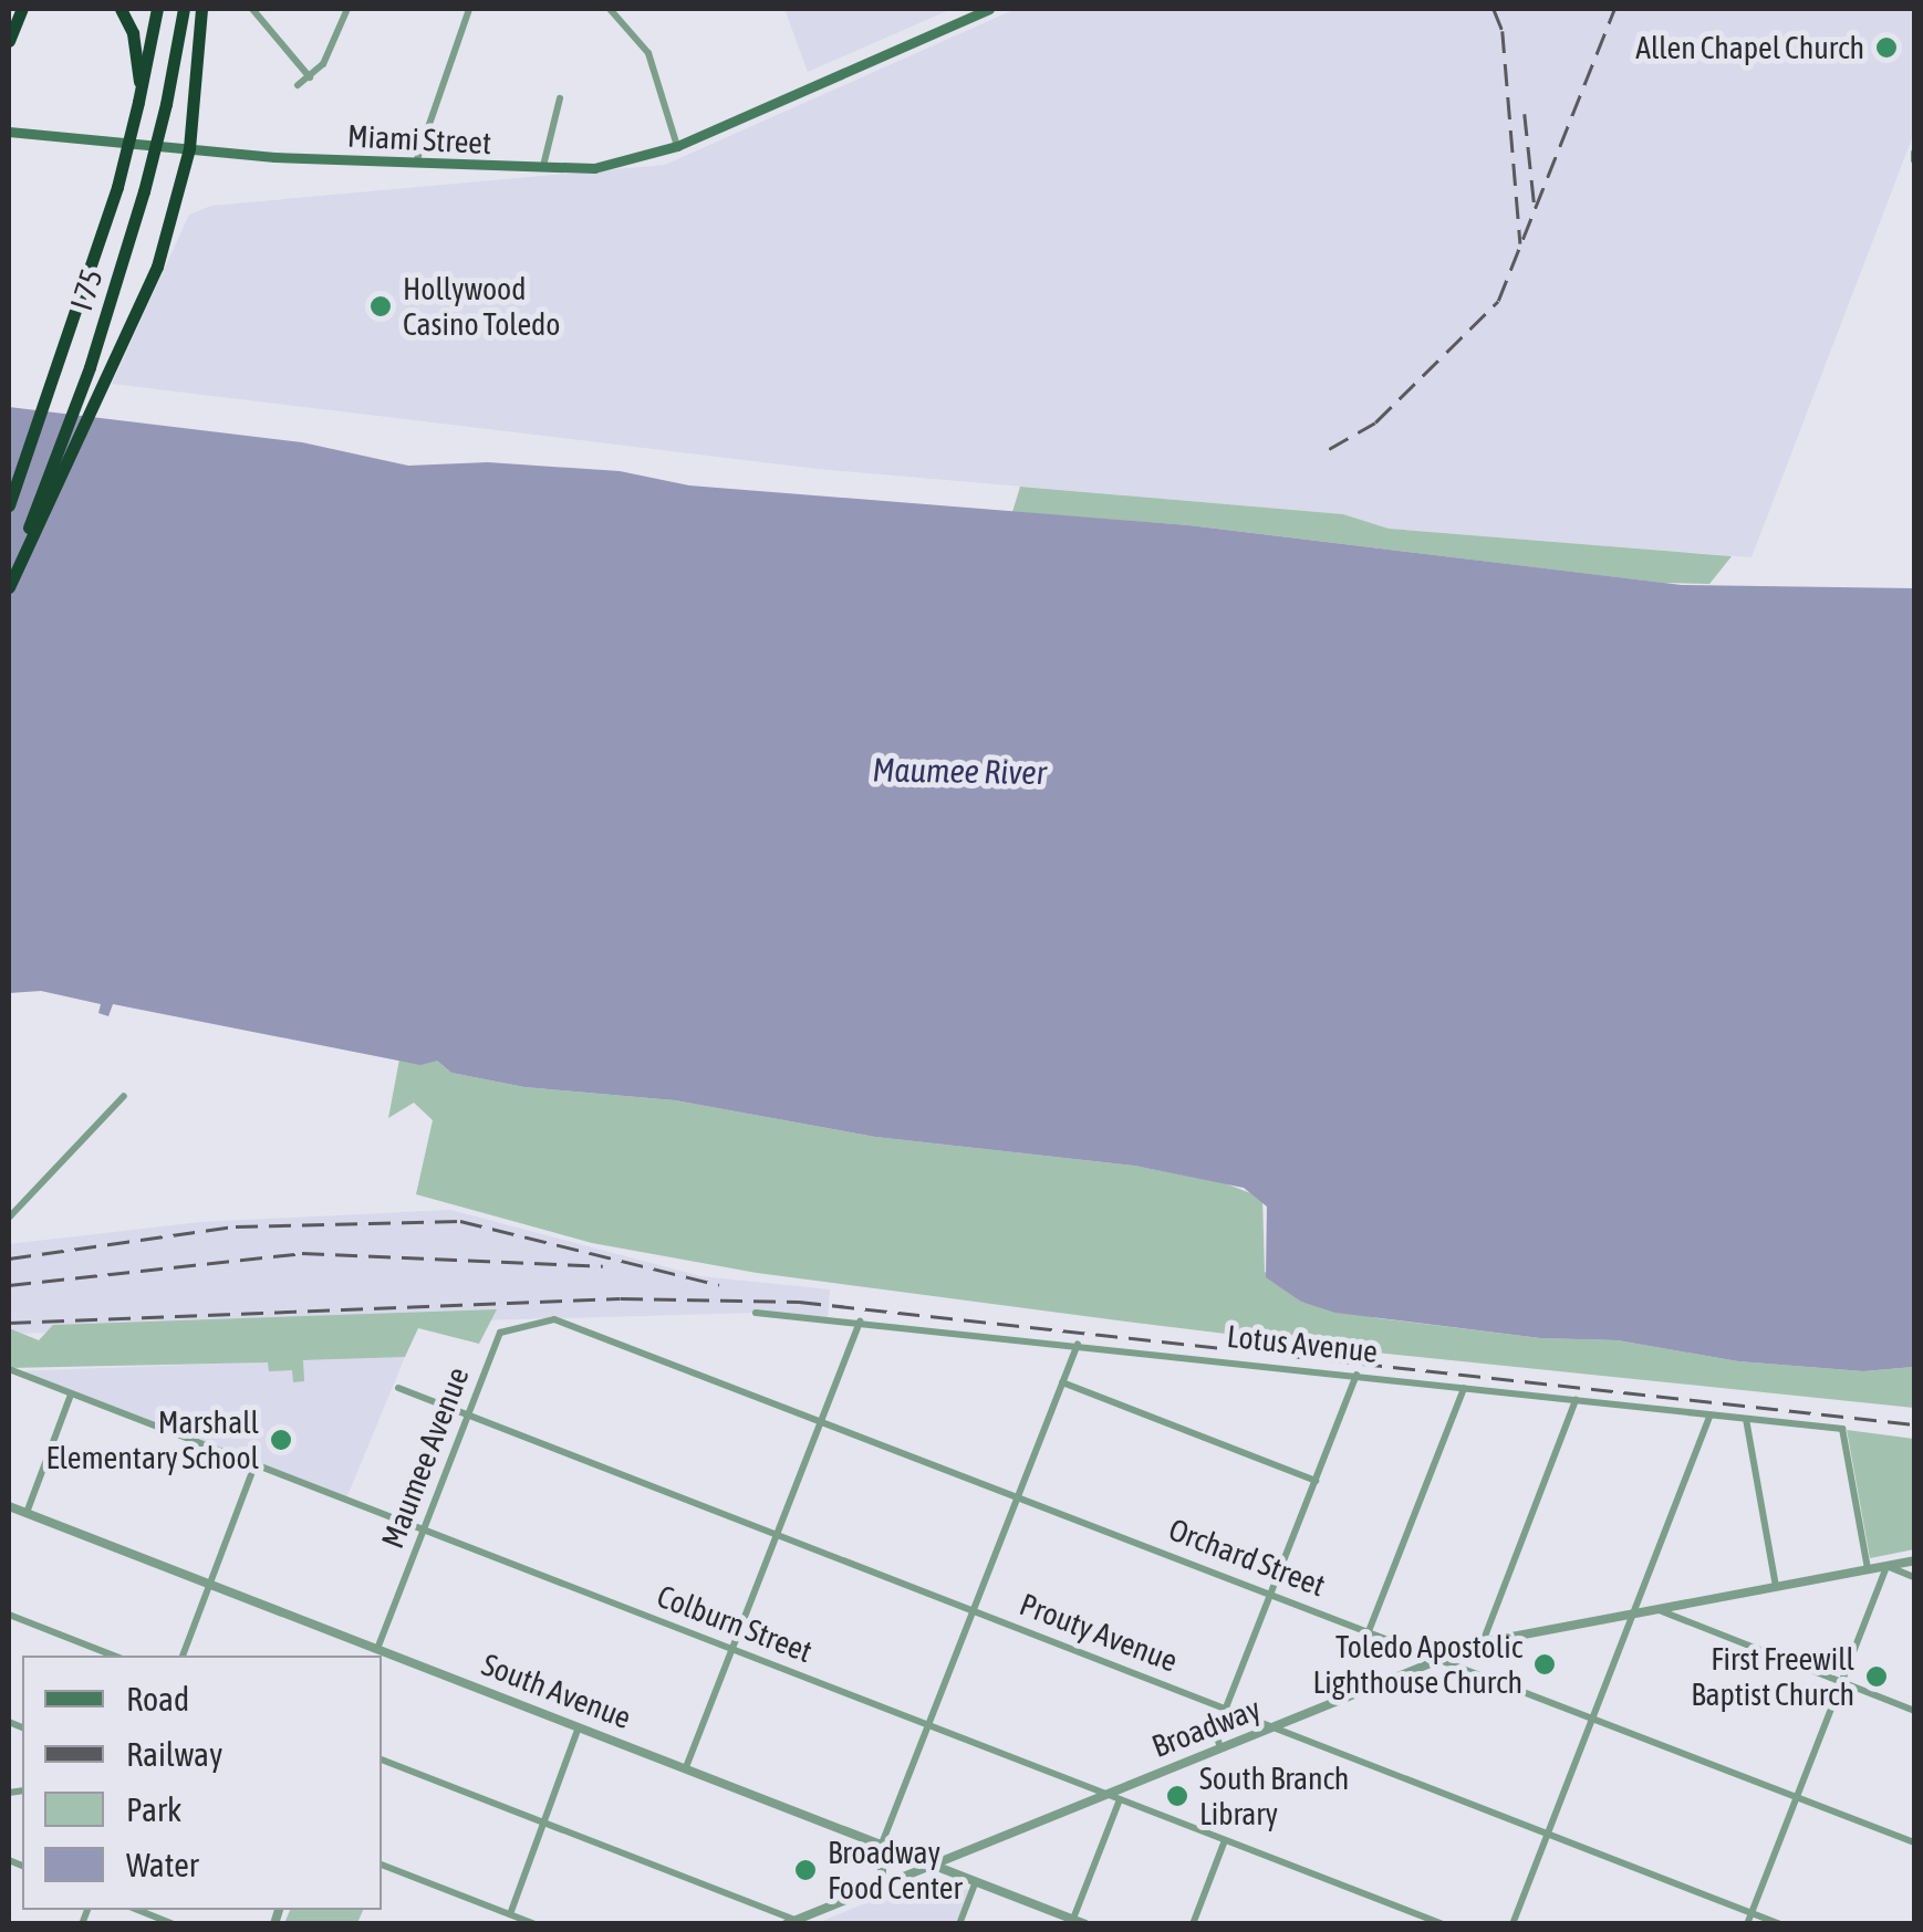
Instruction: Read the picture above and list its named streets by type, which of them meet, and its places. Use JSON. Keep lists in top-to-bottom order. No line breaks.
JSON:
{"streets":{"highway":["I 75"],"main road":["Miami Street"],"street":["Lotus Avenue","Maumee Avenue","Orchard Street","Colburn Street","Prouty Avenue","South Avenue","Broadway"]},"crossings":[["Lotus Avenue","Broadway"],["Maumee Avenue","Orchard Street"],["Maumee Avenue","Colburn Street"],["Maumee Avenue","Prouty Avenue"],["Maumee Avenue","South Avenue"],["Orchard Street","Broadway"],["Colburn Street","Broadway"],["Prouty Avenue","Broadway"],["South Avenue","Broadway"]],"water":["Maumee River"],"places":["Allen Chapel Church","Hollywood Casino Toledo","Marshall Elementary School","Toledo Apostolic Lighthouse Church","First Freewill Baptist Church","South Branch Library","Broadway Food Center"],"legend":["Road","Railway","Park","Water"]}
